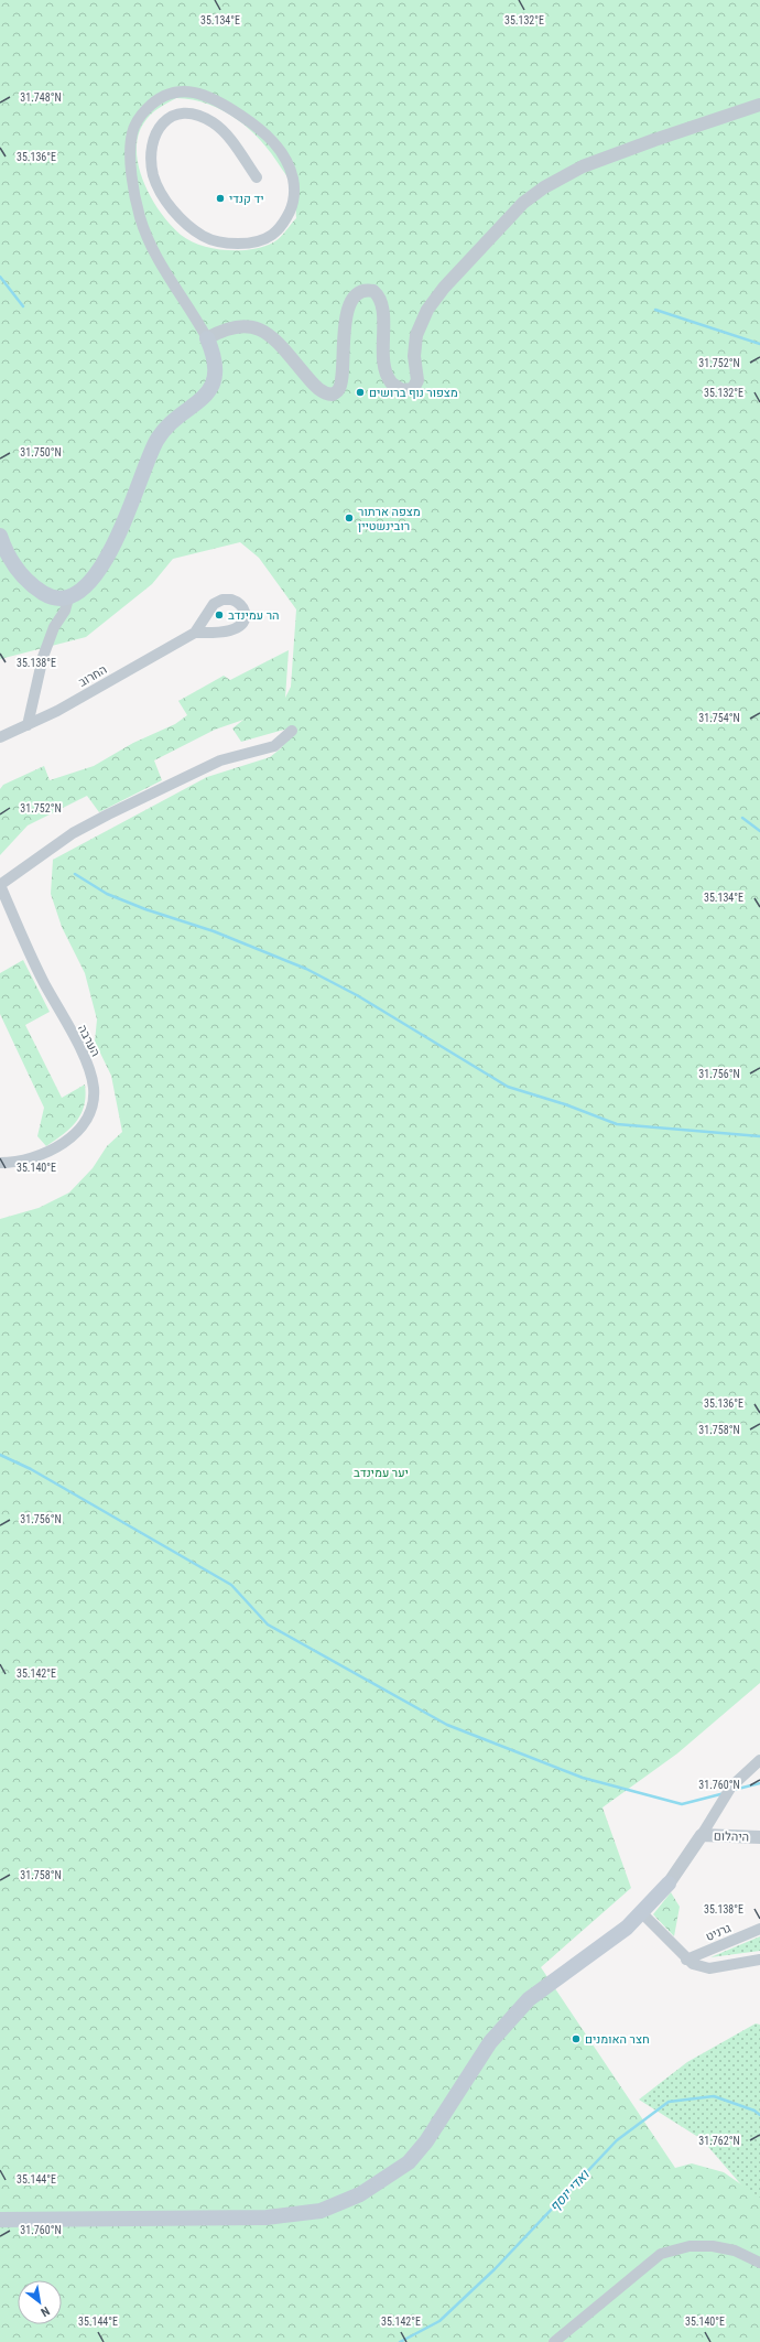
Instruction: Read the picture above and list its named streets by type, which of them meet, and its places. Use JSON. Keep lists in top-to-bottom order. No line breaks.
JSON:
{"streets":{"street":["החרוב","הערבה","היהלום","גרניט"]},"water":["ואדי יוסף"],"parks":["יער עמינדב"],"places":["יד קנדי","מצפור נוף ברושים","מצפה ארתור רובינשטיין","הר עמינדב","חצר האומנים"],"north":"bottom right","coordinates":["35.134°E","35.132°E","31.748°N","35.136°E","31.752°N","31.750°N","35.138°E","31.754°N","31.756°N","35.140°E","31.758°N","35.142°E","31.760°N","31.762°N","35.144°E"]}
